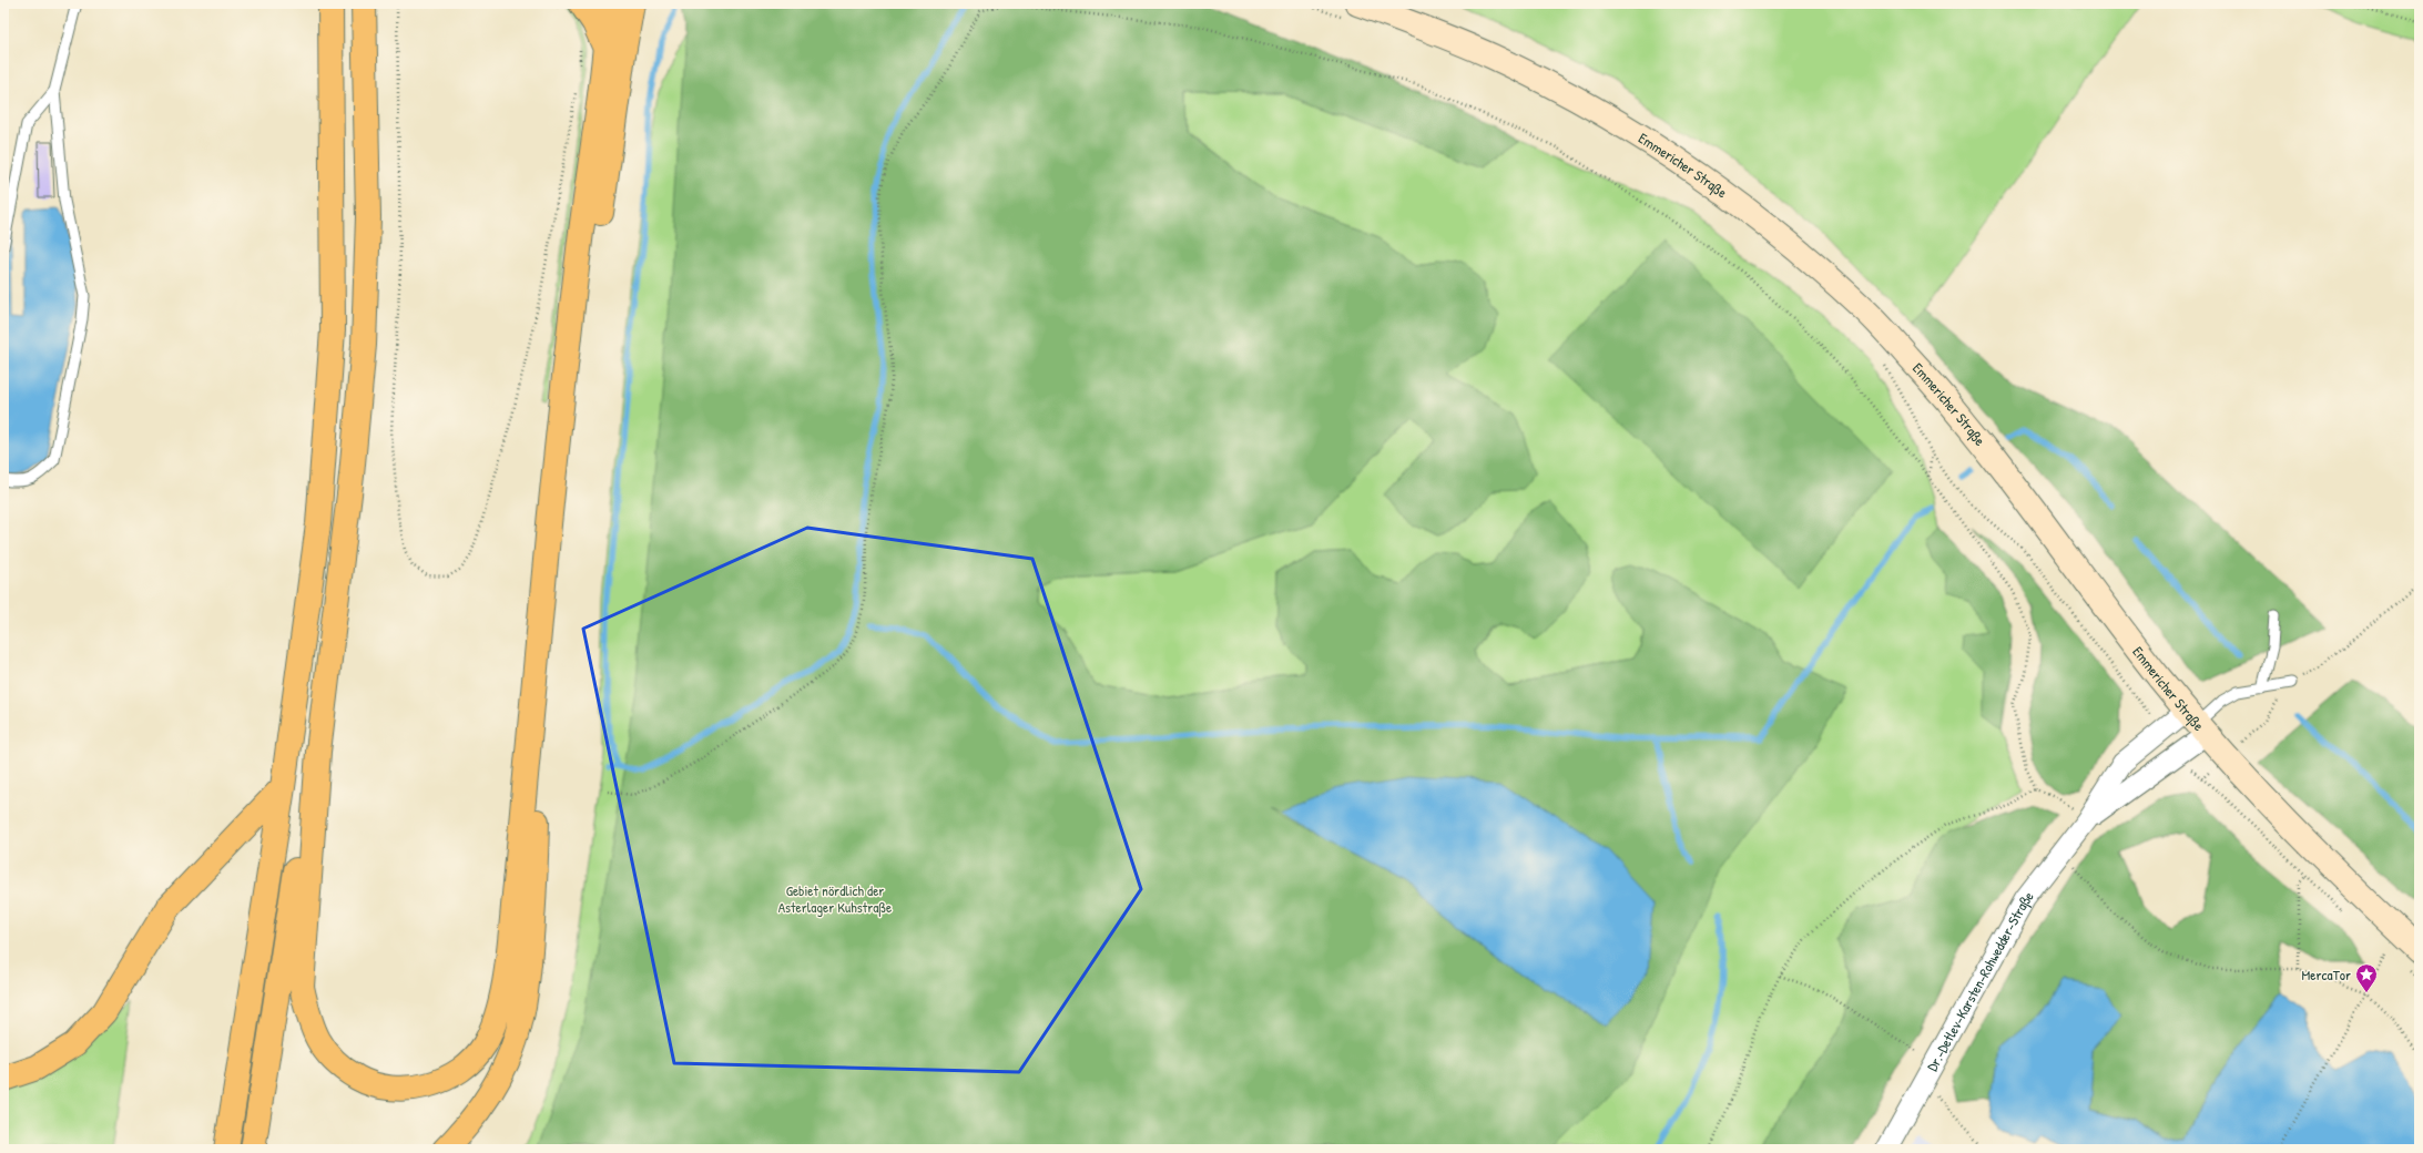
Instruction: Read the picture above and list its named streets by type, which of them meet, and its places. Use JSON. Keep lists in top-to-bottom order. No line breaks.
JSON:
{"streets":{"main road":["Emmericher Straße"],"street":["Dr.-Detlev-Karsten-Rohwedder-Straße"]},"crossings":[["Emmericher Straße","Dr.-Detlev-Karsten-Rohwedder-Straße"]],"parks":["Gebiet nördlich der Asterlager Kuhstraße"],"places":{"place":["MercaTor"]}}
